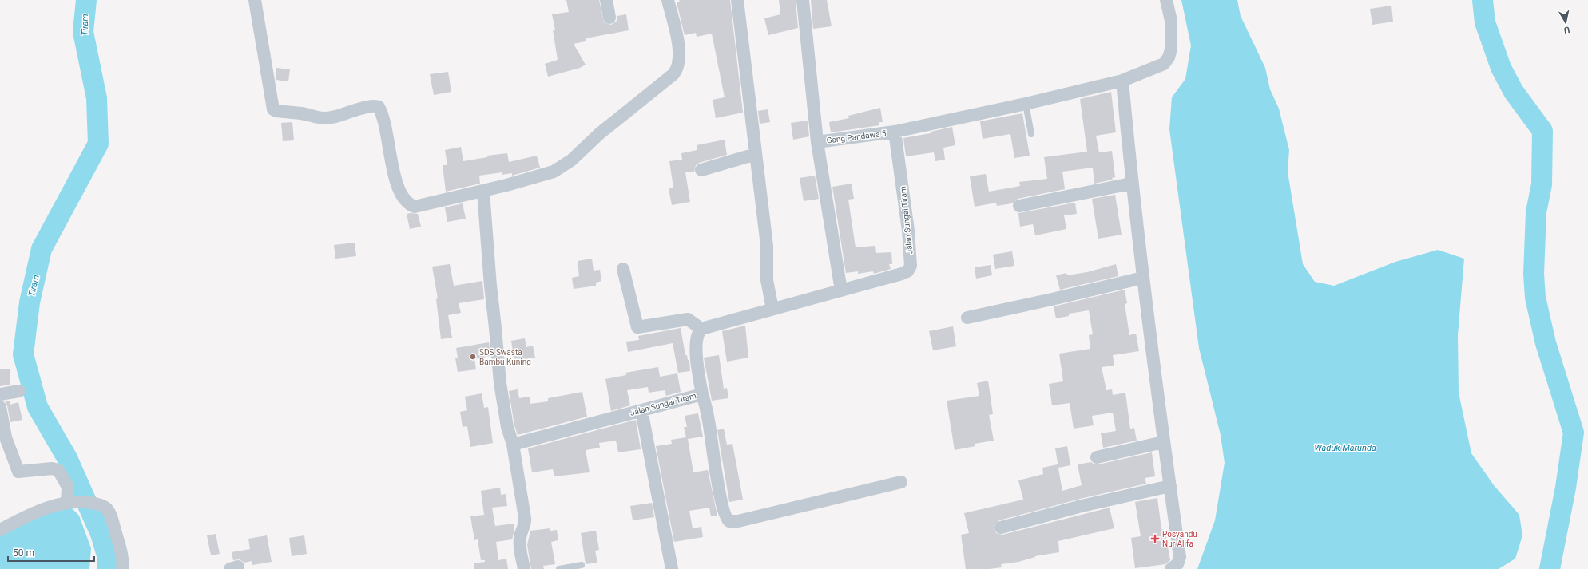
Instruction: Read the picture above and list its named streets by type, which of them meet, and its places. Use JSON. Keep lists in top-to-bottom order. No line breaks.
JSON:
{"streets":{"street":["Gang Pandawa 5","Jalan Sungai Tiram"]},"crossings":[["Gang Pandawa 5","Jalan Sungai Tiram"]],"water":["Tiram","Waduk Marunda"],"places":{"other":["SDS Swasta Bambu Kuning"],"health":["Posyandu Nur Alifa"]},"scale_bar":"50 m","north":"bottom"}
